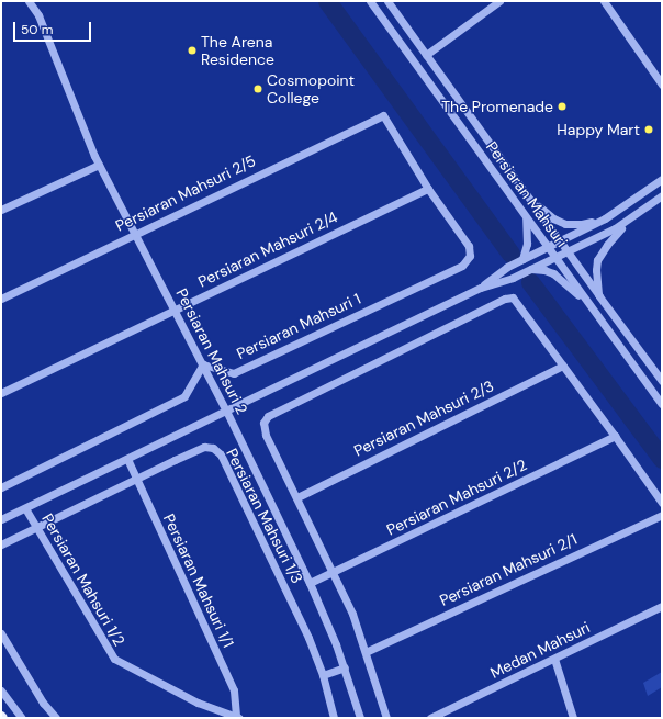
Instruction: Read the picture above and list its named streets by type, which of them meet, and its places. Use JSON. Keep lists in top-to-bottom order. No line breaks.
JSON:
{"streets":{"street":["Persiaran Mahsuri 2/5","Persiaran Mahsuri","Persiaran Mahsuri 2/4","Persiaran Mahsuri 1","Persiaran Mahsuri 2","Persiaran Mahsuri 2/3","Persiaran Mahsuri 2/2","Persiaran Mahsuri 1/3","Persiaran Mahsuri 2/1","Persiaran Mahsuri 1/2","Persiaran Mahsuri 1/1","Medan Mahsuri"]},"crossings":[["Persiaran Mahsuri 2/5","Persiaran Mahsuri 1"],["Persiaran Mahsuri 2/5","Persiaran Mahsuri 2"],["Persiaran Mahsuri 2/4","Persiaran Mahsuri 1"],["Persiaran Mahsuri 2/4","Persiaran Mahsuri 2"],["Persiaran Mahsuri 1","Persiaran Mahsuri 2"],["Persiaran Mahsuri 2","Persiaran Mahsuri 2/2"],["Persiaran Mahsuri 1/3","Persiaran Mahsuri 1/2"],["Persiaran Mahsuri 1/3","Persiaran Mahsuri 1/1"],["Persiaran Mahsuri 1/2","Persiaran Mahsuri 1/1"]],"places":["The Arena Residence","Cosmopoint College","The Promenade","Happy Mart"],"scale_bar":"50 m"}
